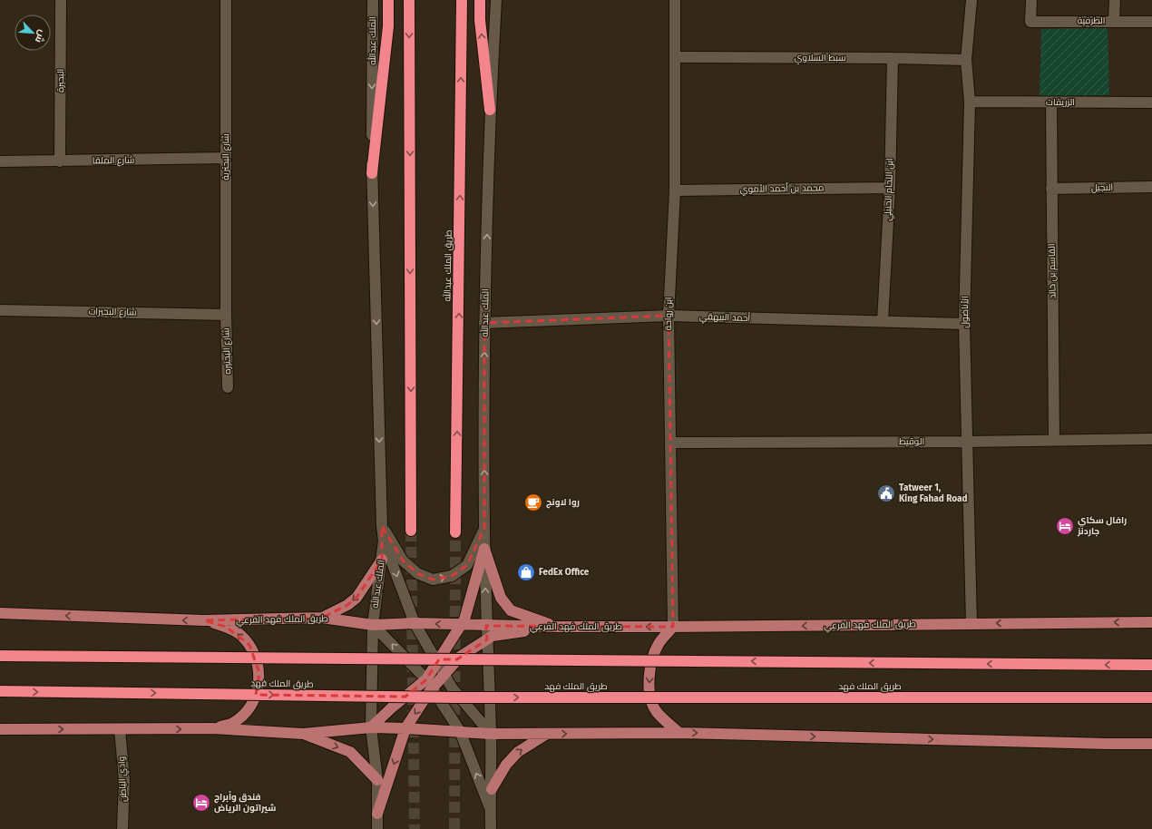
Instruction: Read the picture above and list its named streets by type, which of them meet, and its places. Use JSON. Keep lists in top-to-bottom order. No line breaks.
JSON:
{"streets":{"highway":["طريق الملك عبدالله","طريق الملك فهد"],"main road":["طريق الملك فهد الفرعي"],"street":["الطرفية","الملك عبدالله","سبط السلاوي","البحيرة","الزريقات","شارع البحترية","شارع الملقا","النجيل","محمد بن أحمد الأموي","ابن اللحام الحنبلي","القاسم بن خالد","شارع البحيرات","الأناضول","ابن رواحة","أحمد البيهقي","شارع البحتيره","الوقيط","وادي الباطن"]},"crossings":[["الملك عبدالله","أحمد البيهقي"],["الملك عبدالله","طريق الملك فهد الفرعي"],["سبط السلاوي","ابن اللحام الحنبلي"],["سبط السلاوي","الأناضول"],["سبط السلاوي","ابن رواحة"],["البحيرة","شارع الملقا"],["الزريقات","القاسم بن خالد"],["الزريقات","الأناضول"],["شارع البحترية","شارع الملقا"],["شارع البحترية","شارع البحيرات"],["شارع البحترية","شارع البحتيره"],["النجيل","القاسم بن خالد"],["محمد بن أحمد الأموي","ابن اللحام الحنبلي"],["محمد بن أحمد الأموي","ابن رواحة"],["ابن اللحام الحنبلي","أحمد البيهقي"],["القاسم بن خالد","الوقيط"],["شارع البحيرات","شارع البحتيره"],["الأناضول","أحمد البيهقي"],["الأناضول","الوقيط"],["الأناضول","طريق الملك فهد الفرعي"],["ابن رواحة","أحمد البيهقي"],["ابن رواحة","الوقيط"],["ابن رواحة","طريق الملك فهد الفرعي"]],"one_way":["طريق الملك فهد الفرعي"],"places":{"public building":["Tatweer 1, King Fahad Road"],"cafe":["روا لاونج"],"hotel":["رافال سكاي جاردنز","فندق وأبراج شيراتون الرياض"],"shop":["FedEx Office"]},"north":"bottom right"}
